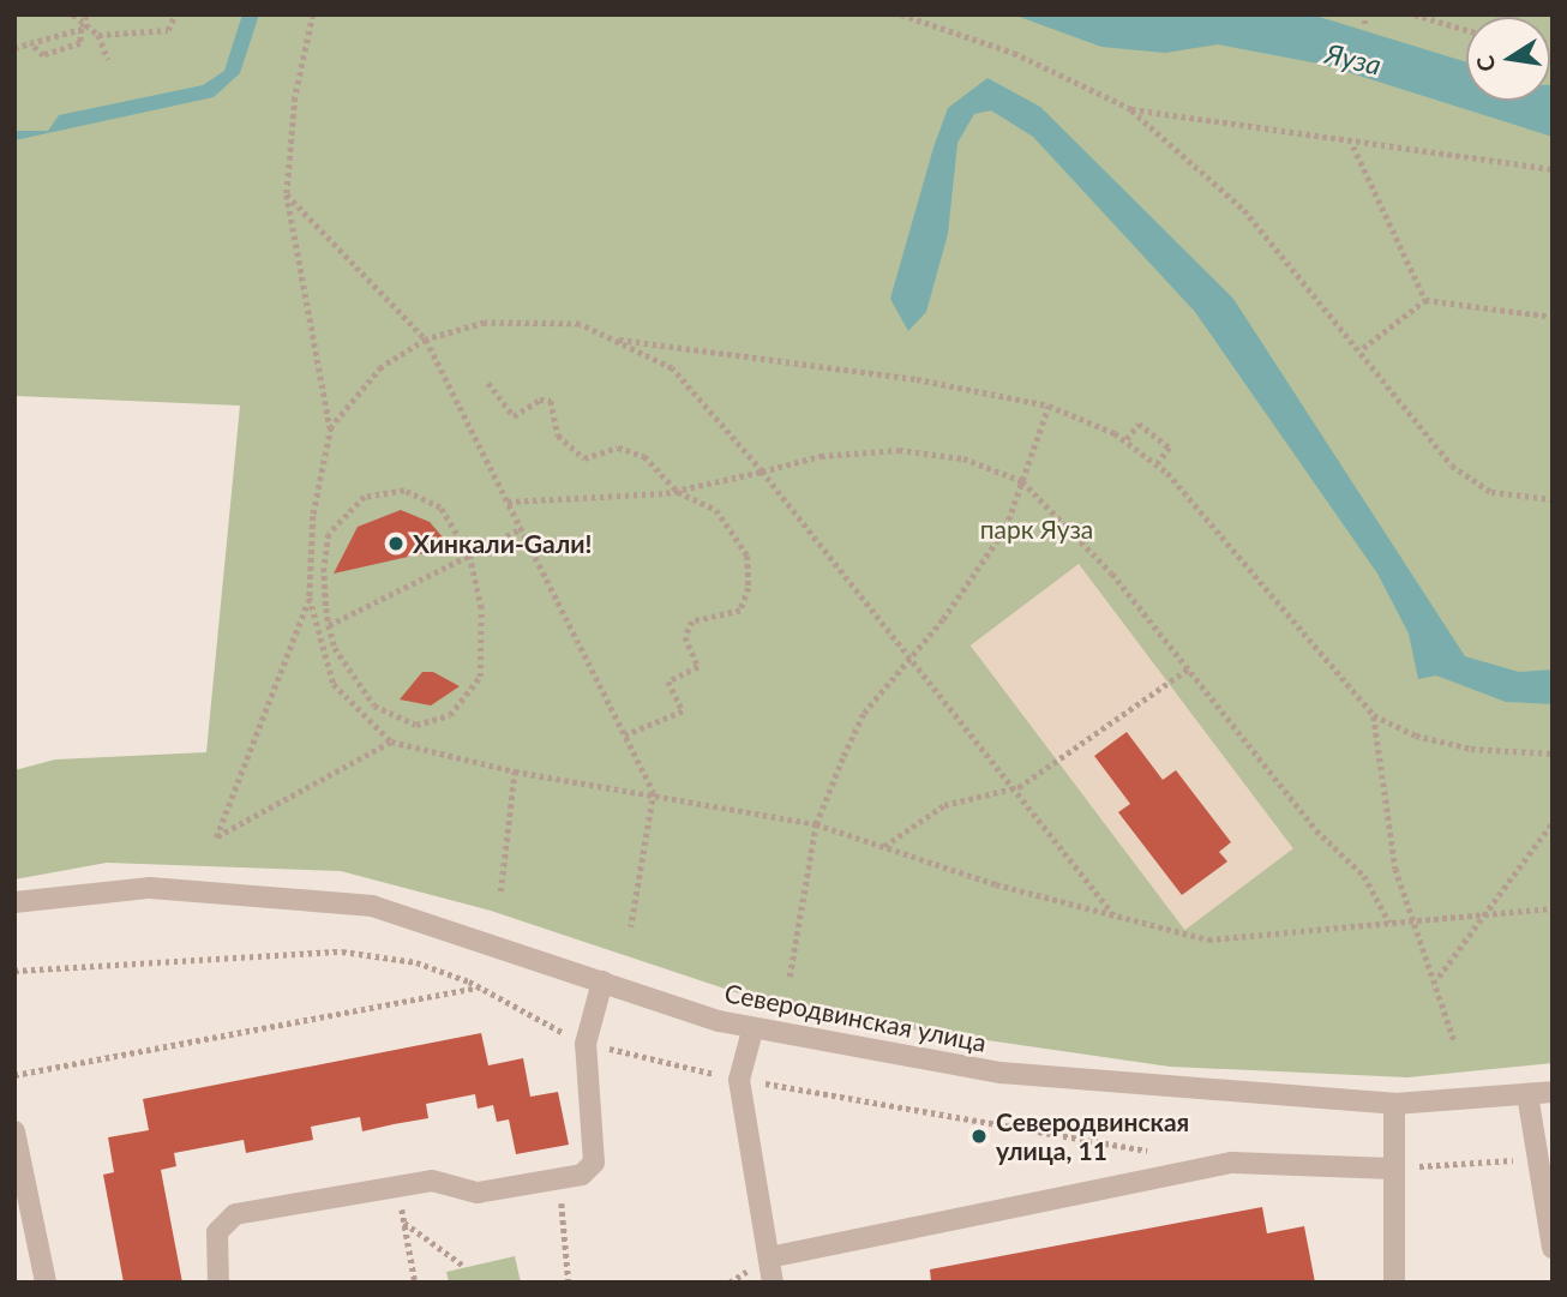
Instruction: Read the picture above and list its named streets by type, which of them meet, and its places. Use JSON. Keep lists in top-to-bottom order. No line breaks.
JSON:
{"streets":{"street":["Северодвинская улица"]},"water":["Яуза"],"parks":["парк Яуза"],"places":["Хинкали-Gали!","Северодвинская улица, 11"],"north":"left"}
